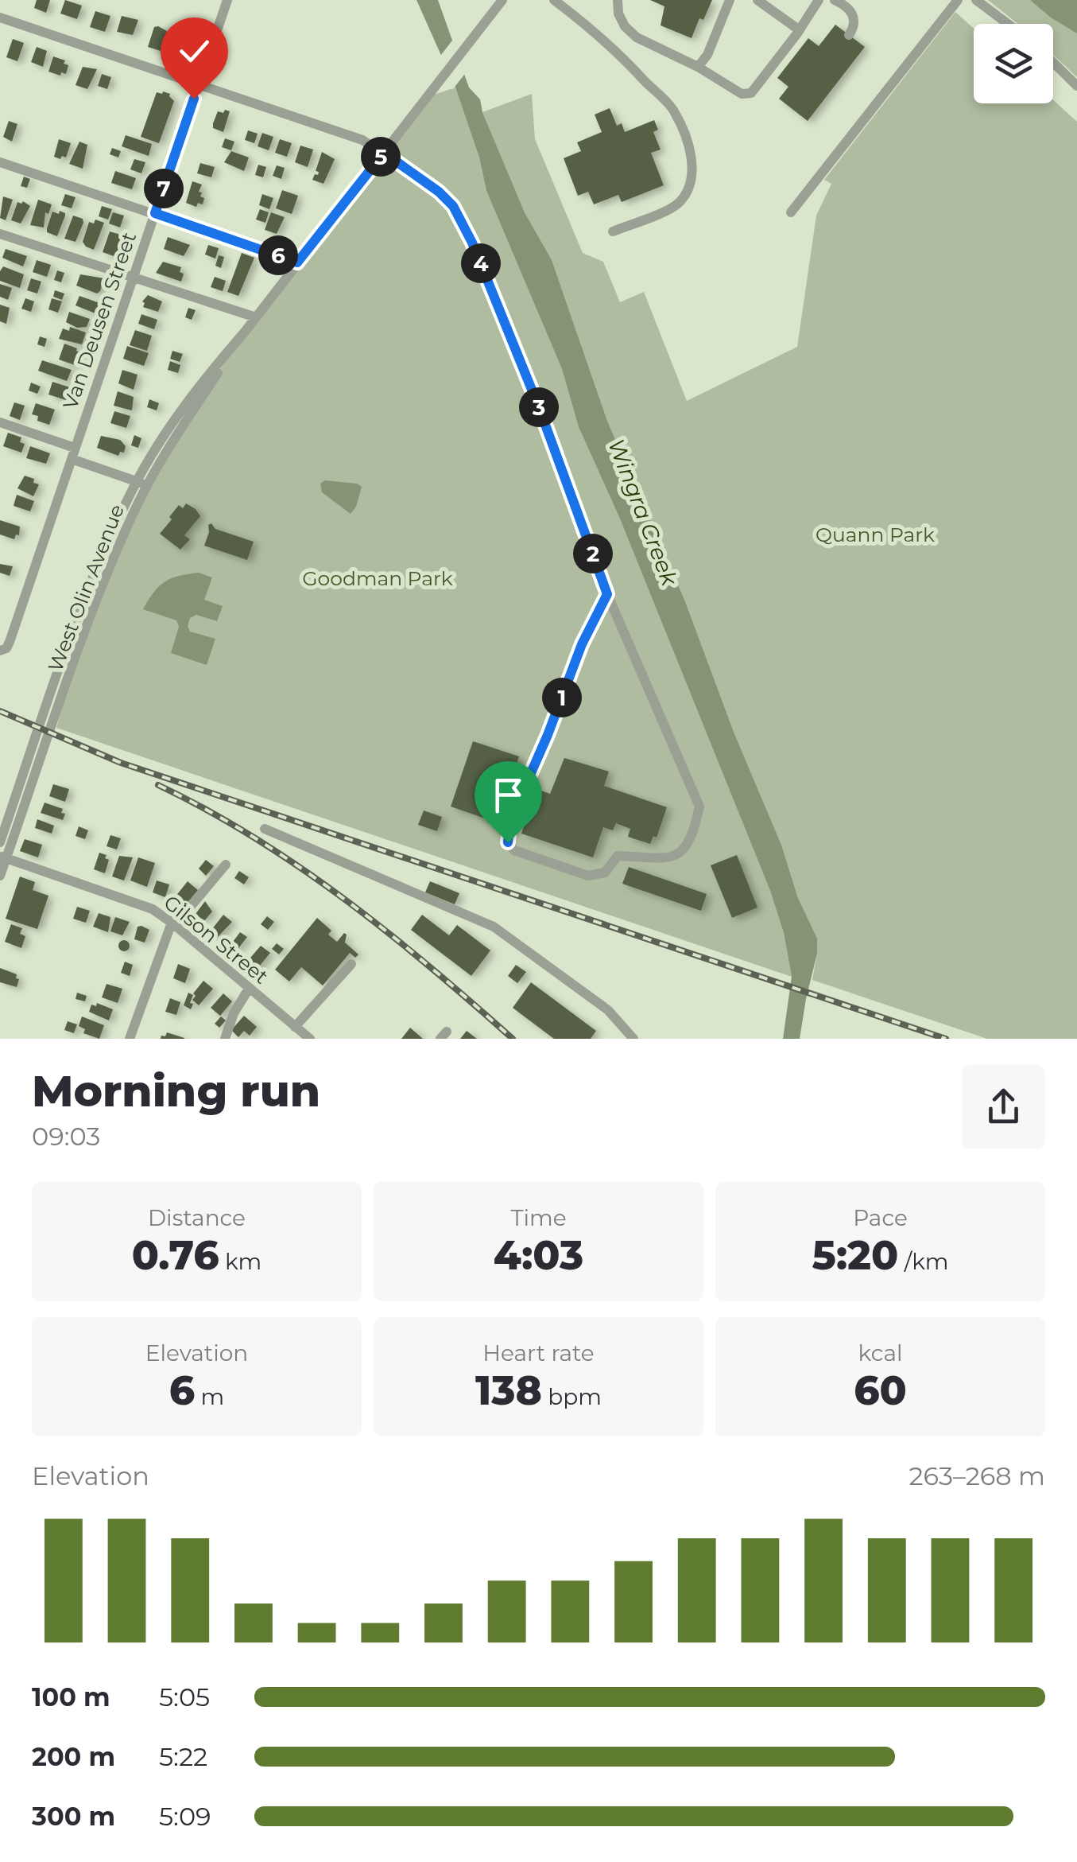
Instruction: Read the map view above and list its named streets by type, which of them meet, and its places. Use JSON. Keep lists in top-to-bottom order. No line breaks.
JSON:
{"streets":{"street":["Van Deusen Street","West Olin Avenue","Gilson Street"]},"crossings":[["West Olin Avenue","Gilson Street"]],"water":["Wingra Creek"],"parks":["Quann Park","Goodman Park"],"page":{"pins":["5","7","6","4","3","2","1"],"heading":["Morning run","09:03"],"stats":[["Distance","0.76 km"],["Time","4:03"],["Pace","5:20 /km"],["Elevation","6 m"],["Heart rate","138 bpm"],["kcal","60"]],"chart":["Elevation","263–268 m"],"list":[{"name":"100 m","note":"5:05"},{"name":"200 m","note":"5:22"},{"name":"300 m","note":"5:09"}]}}
